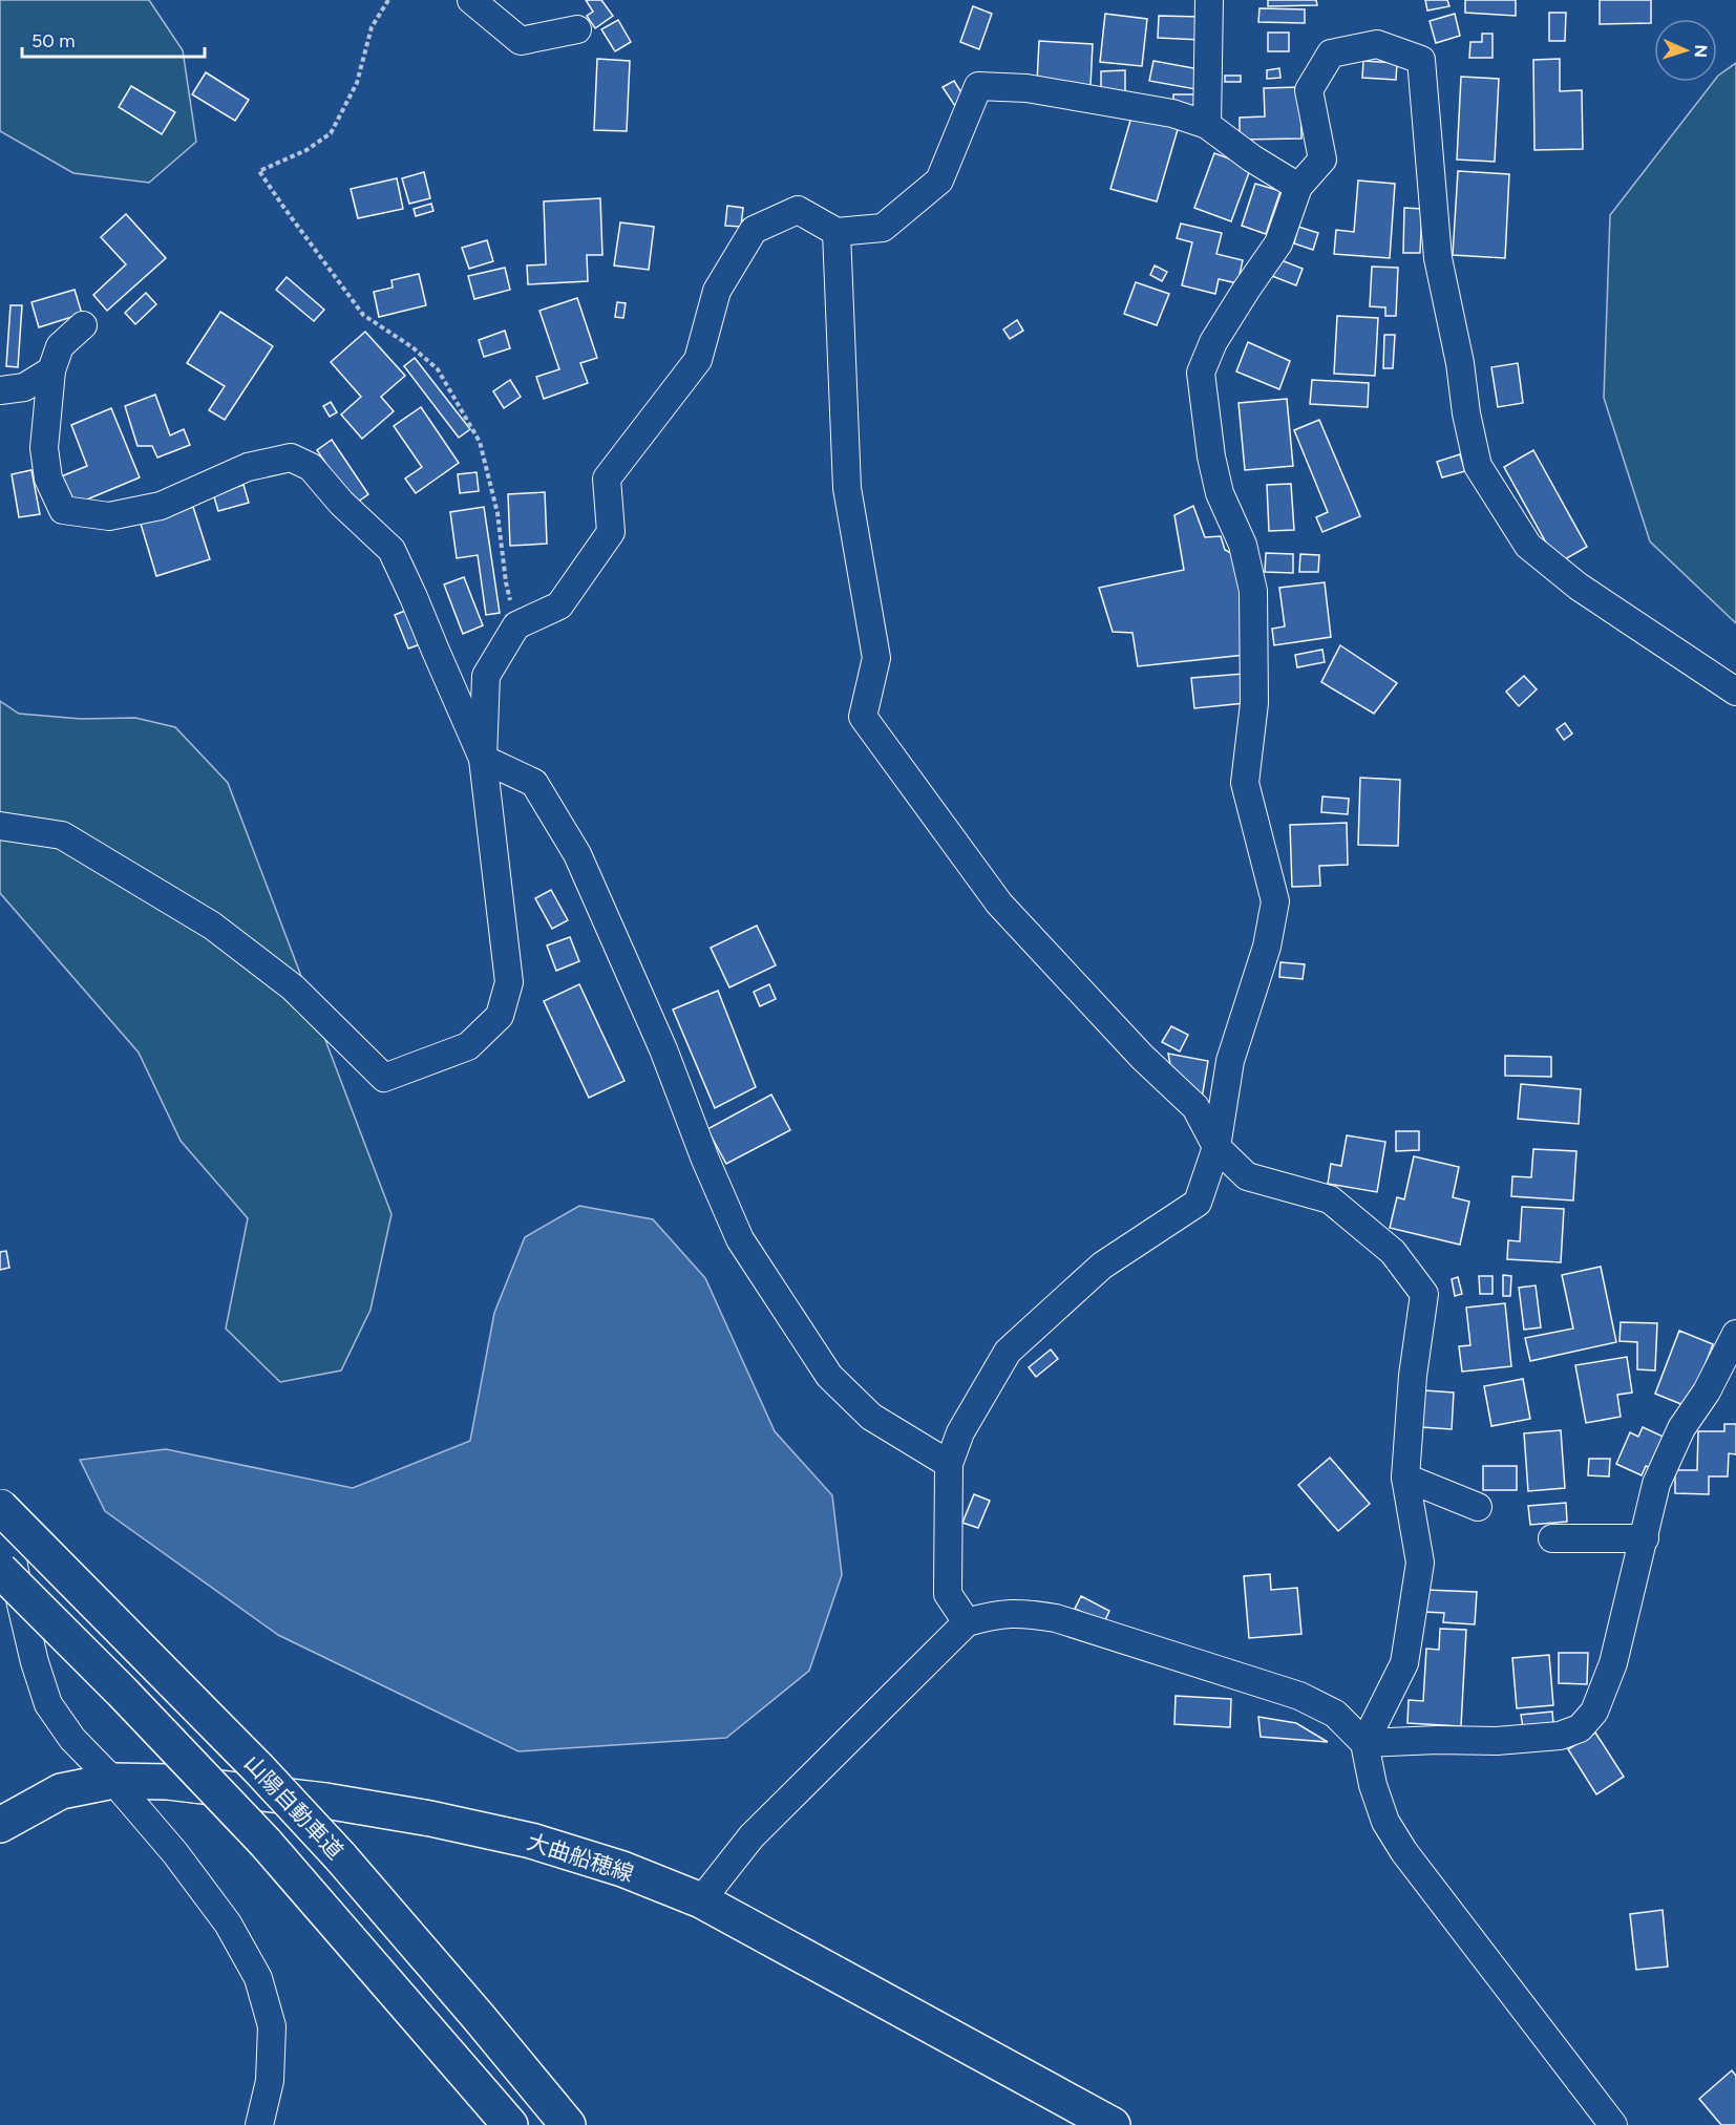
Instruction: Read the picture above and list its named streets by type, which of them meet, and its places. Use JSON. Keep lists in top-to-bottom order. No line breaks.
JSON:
{"streets":{"main road":["山陽自動車道","大曲船穂線"]},"scale_bar":"50 m","north":"right"}
